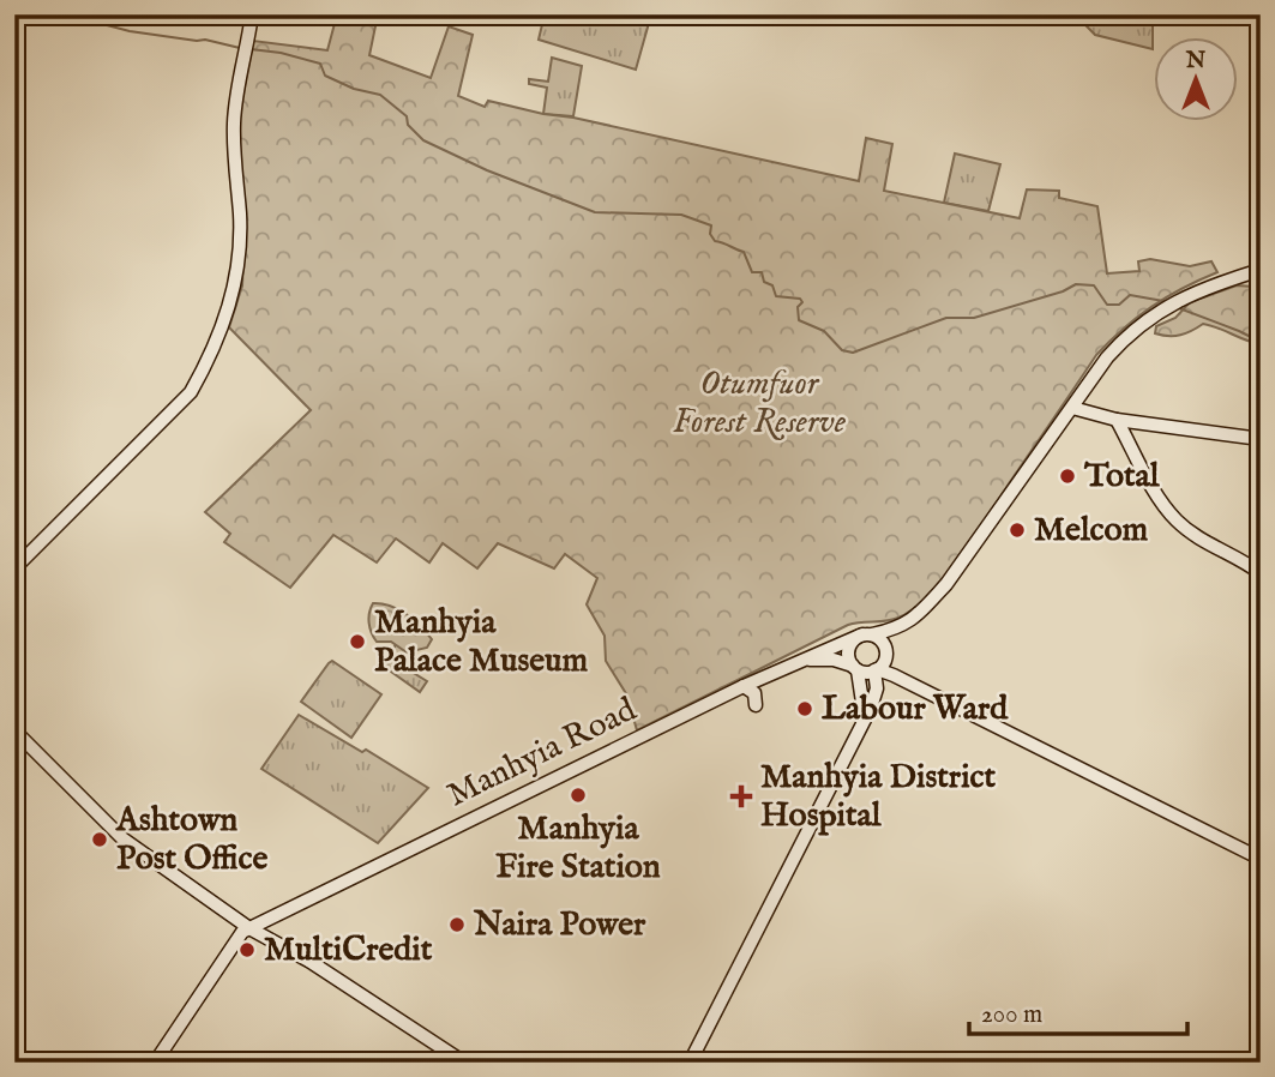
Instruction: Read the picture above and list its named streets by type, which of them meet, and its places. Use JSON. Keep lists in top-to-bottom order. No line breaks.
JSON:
{"streets":{"street":["Manhyia Road"]},"parks":["Otumfuor Forest Reserve"],"places":{"other":["Total","Melcom","Manhyia Palace Museum","Labour Ward","Manhyia Fire Station","Ashtown Post Office","Naira Power","MultiCredit"],"health":["Manhyia District Hospital"]},"scale_bar":"200 m","north":"top"}
